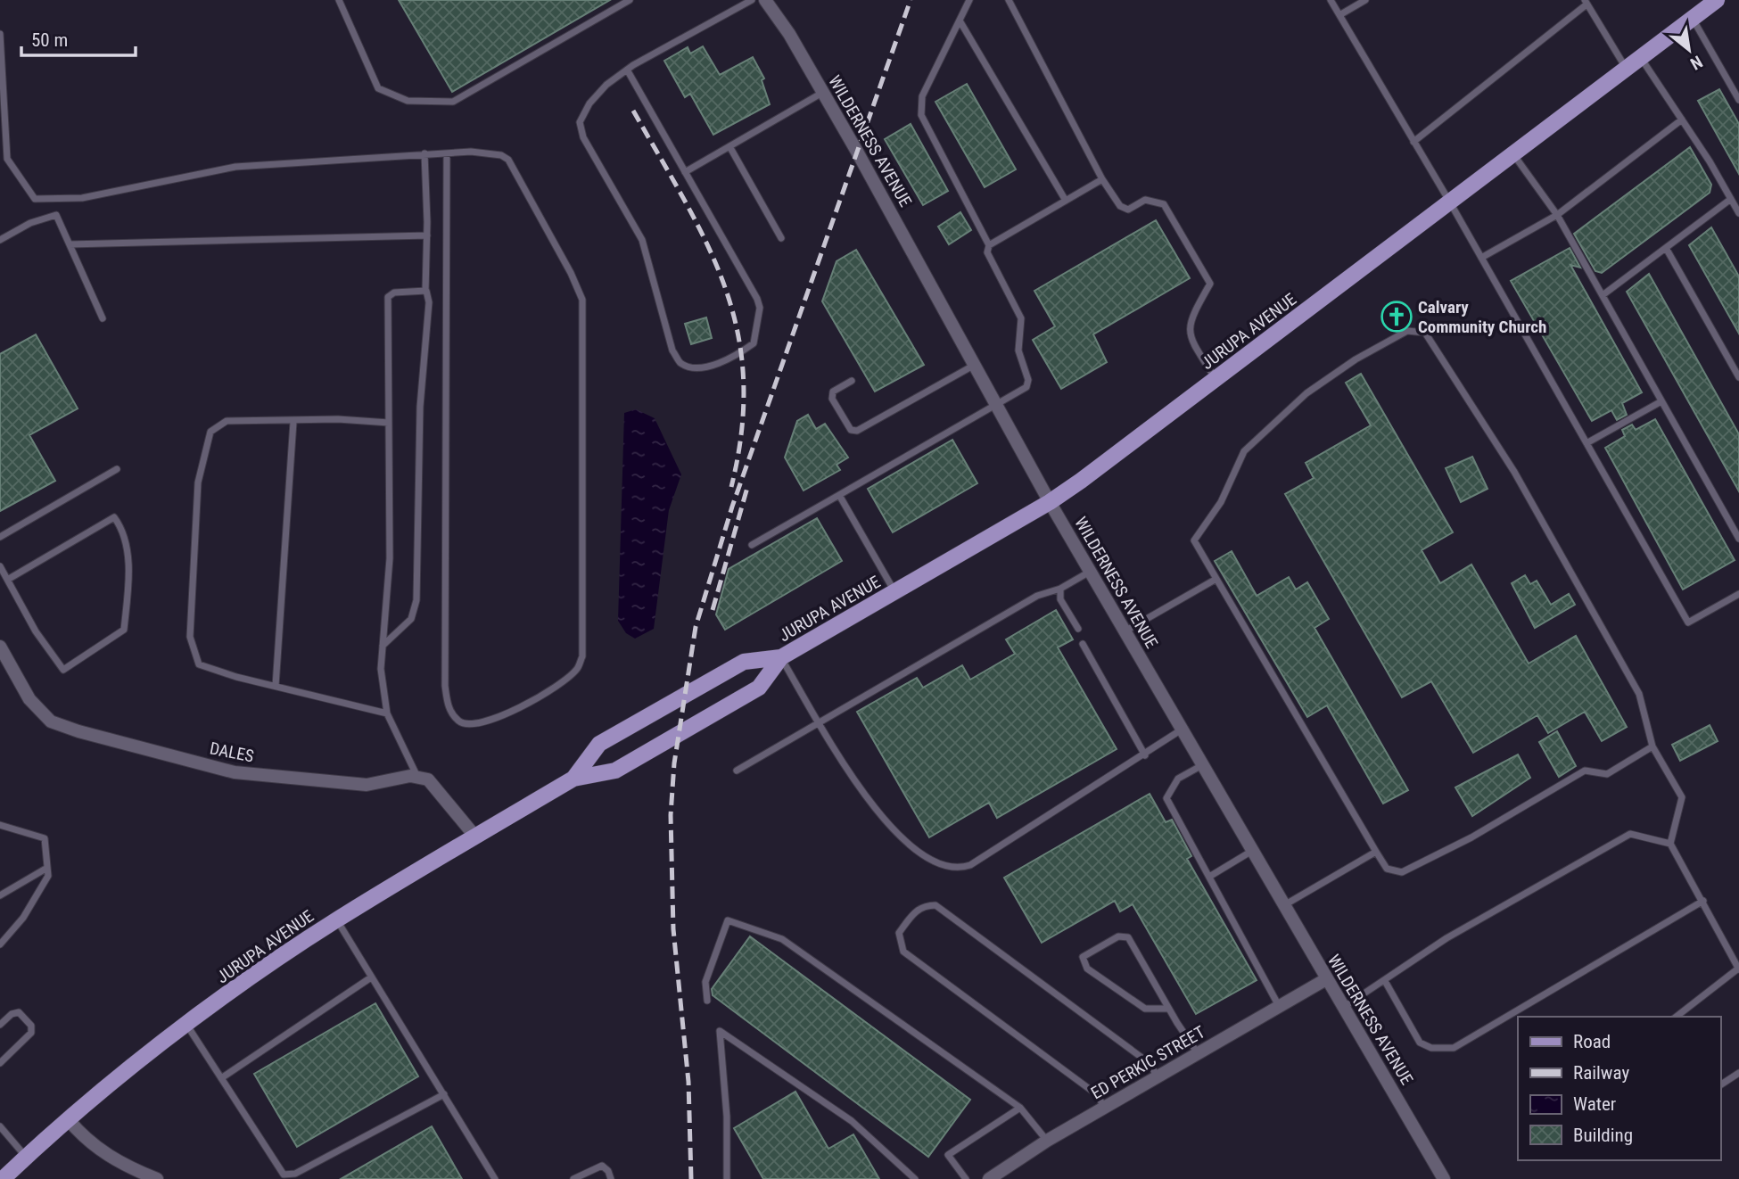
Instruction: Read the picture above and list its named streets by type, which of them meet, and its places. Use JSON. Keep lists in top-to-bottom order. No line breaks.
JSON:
{"streets":{"main road":["JURUPA AVENUE"],"street":["WILDERNESS AVENUE","DALES","ED PERKIC STREET"]},"crossings":[["WILDERNESS AVENUE","JURUPA AVENUE"],["WILDERNESS AVENUE","ED PERKIC STREET"]],"places":{"church":["Calvary Community Church"]},"legend":["Road","Railway","Water","Building"],"scale_bar":"50 m","north":"bottom right"}
